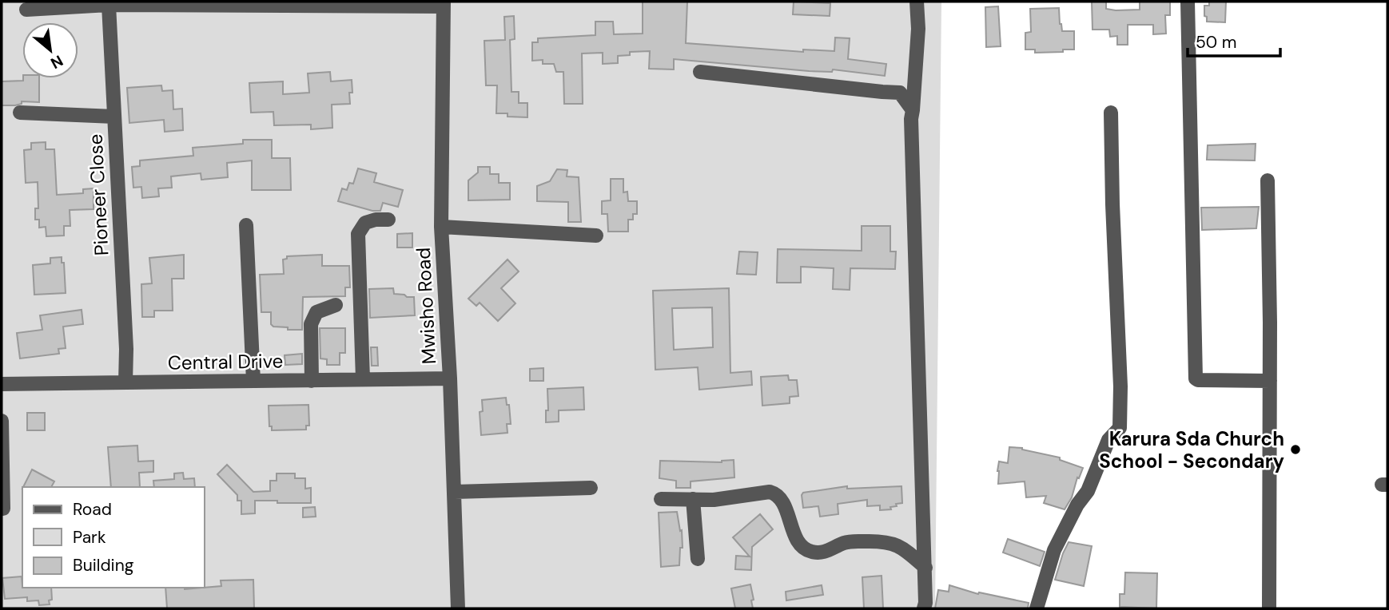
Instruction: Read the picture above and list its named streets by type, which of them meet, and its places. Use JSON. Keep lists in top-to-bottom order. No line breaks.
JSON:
{"streets":{"street":["Pioneer Close","Mwisho Road","Central Drive"]},"crossings":[["Pioneer Close","Central Drive"],["Mwisho Road","Central Drive"]],"places":["Karura Sda Church School - Secondary"],"legend":["Road","Park","Building"],"scale_bar":"50 m","north":"bottom right"}
